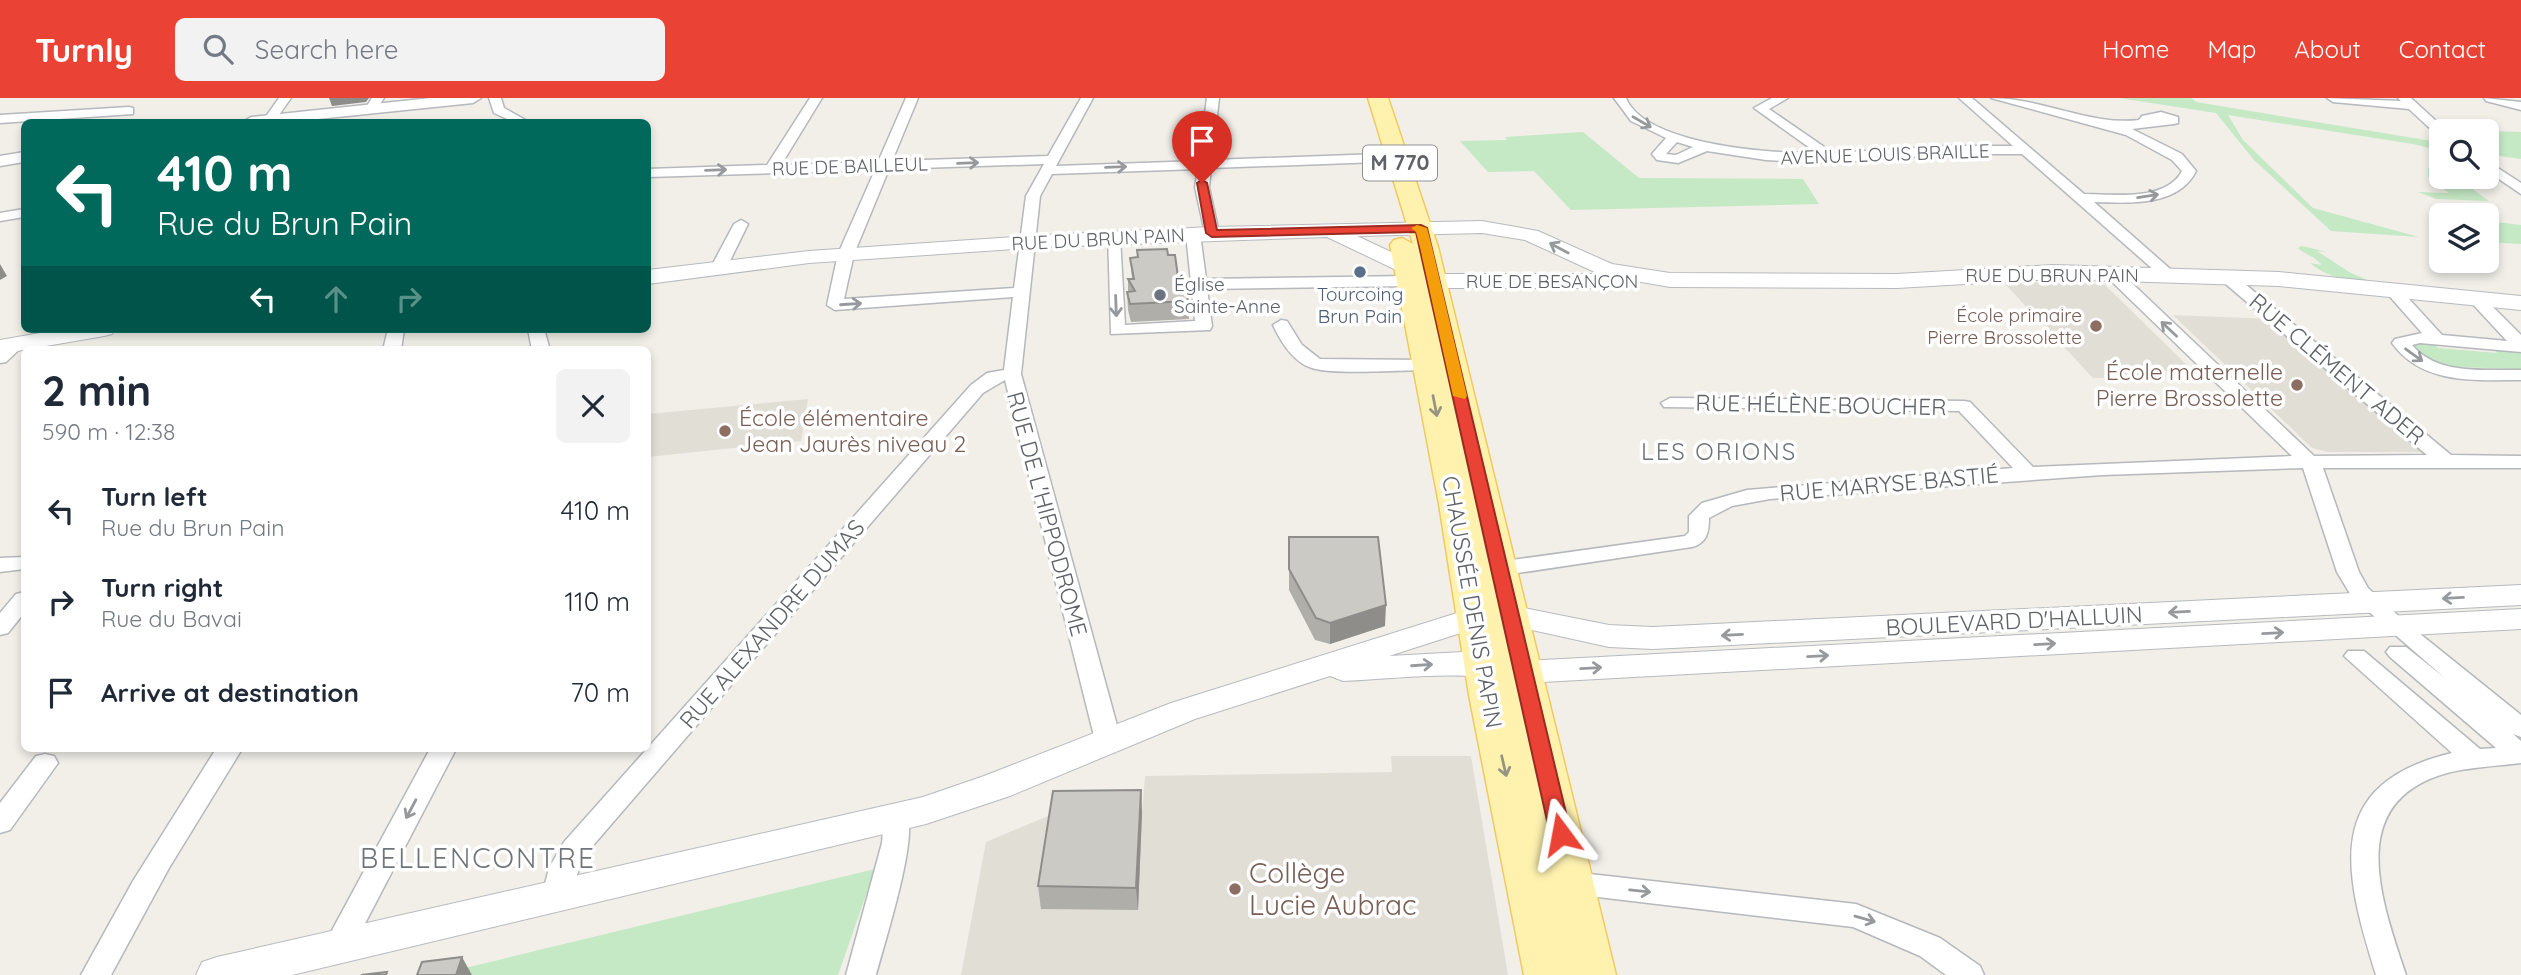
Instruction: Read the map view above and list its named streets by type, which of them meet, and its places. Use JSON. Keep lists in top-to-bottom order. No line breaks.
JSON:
{"streets":{"main road":["M 770","RUE DU BRUN PAIN","RUE DE BESANÇON","CHAUSSÉE DENIS PAPIN","BOULEVARD D'HALLUIN"],"street":["AVENUE LOUIS BRAILLE","RUE DE BAILLEUL","RUE CLÉMENT ADER","RUE HÉLÈNE BOUCHER","RUE MARYSE BASTIÉ","RUE DE L'HIPPODROME","RUE ALEXANDRE DUMAS"]},"crossings":[["M 770","RUE DE BAILLEUL"],["M 770","RUE DU BRUN PAIN"],["M 770","CHAUSSÉE DENIS PAPIN"],["RUE DE BAILLEUL","RUE DE L'HIPPODROME"],["RUE DU BRUN PAIN","RUE DE BESANÇON"],["RUE DU BRUN PAIN","RUE CLÉMENT ADER"],["RUE DU BRUN PAIN","RUE DE L'HIPPODROME"],["RUE DU BRUN PAIN","CHAUSSÉE DENIS PAPIN"],["RUE DE BESANÇON","CHAUSSÉE DENIS PAPIN"],["RUE CLÉMENT ADER","RUE MARYSE BASTIÉ"],["RUE HÉLÈNE BOUCHER","RUE MARYSE BASTIÉ"],["RUE MARYSE BASTIÉ","CHAUSSÉE DENIS PAPIN"],["RUE DE L'HIPPODROME","RUE ALEXANDRE DUMAS"],["CHAUSSÉE DENIS PAPIN","BOULEVARD D'HALLUIN"]],"one_way":["RUE DE BAILLEUL"],"districts":["LES ORIONS","BELLENCONTRE"],"places":["Tourcoing Brun Pain","Église Sainte-Anne","École primaire Pierre Brossolette","École maternelle Pierre Brossolette","École élémentaire Jean Jaurès niveau 2","Collège Lucie Aubrac"],"page":{"header":"Turnly","search":"Search here","nav":["Home","Map","About","Contact"],"turn":["410 m","Rue du Brun Pain"],"heading":["2 min","590 m · 12:38"],"list":[{"name":"Turn left","note":"Rue du Brun Pain","value":"410 m"},{"name":"Turn right","note":"Rue du Bavai","value":"110 m"},{"name":"Arrive at destination","value":"70 m"}]}}
